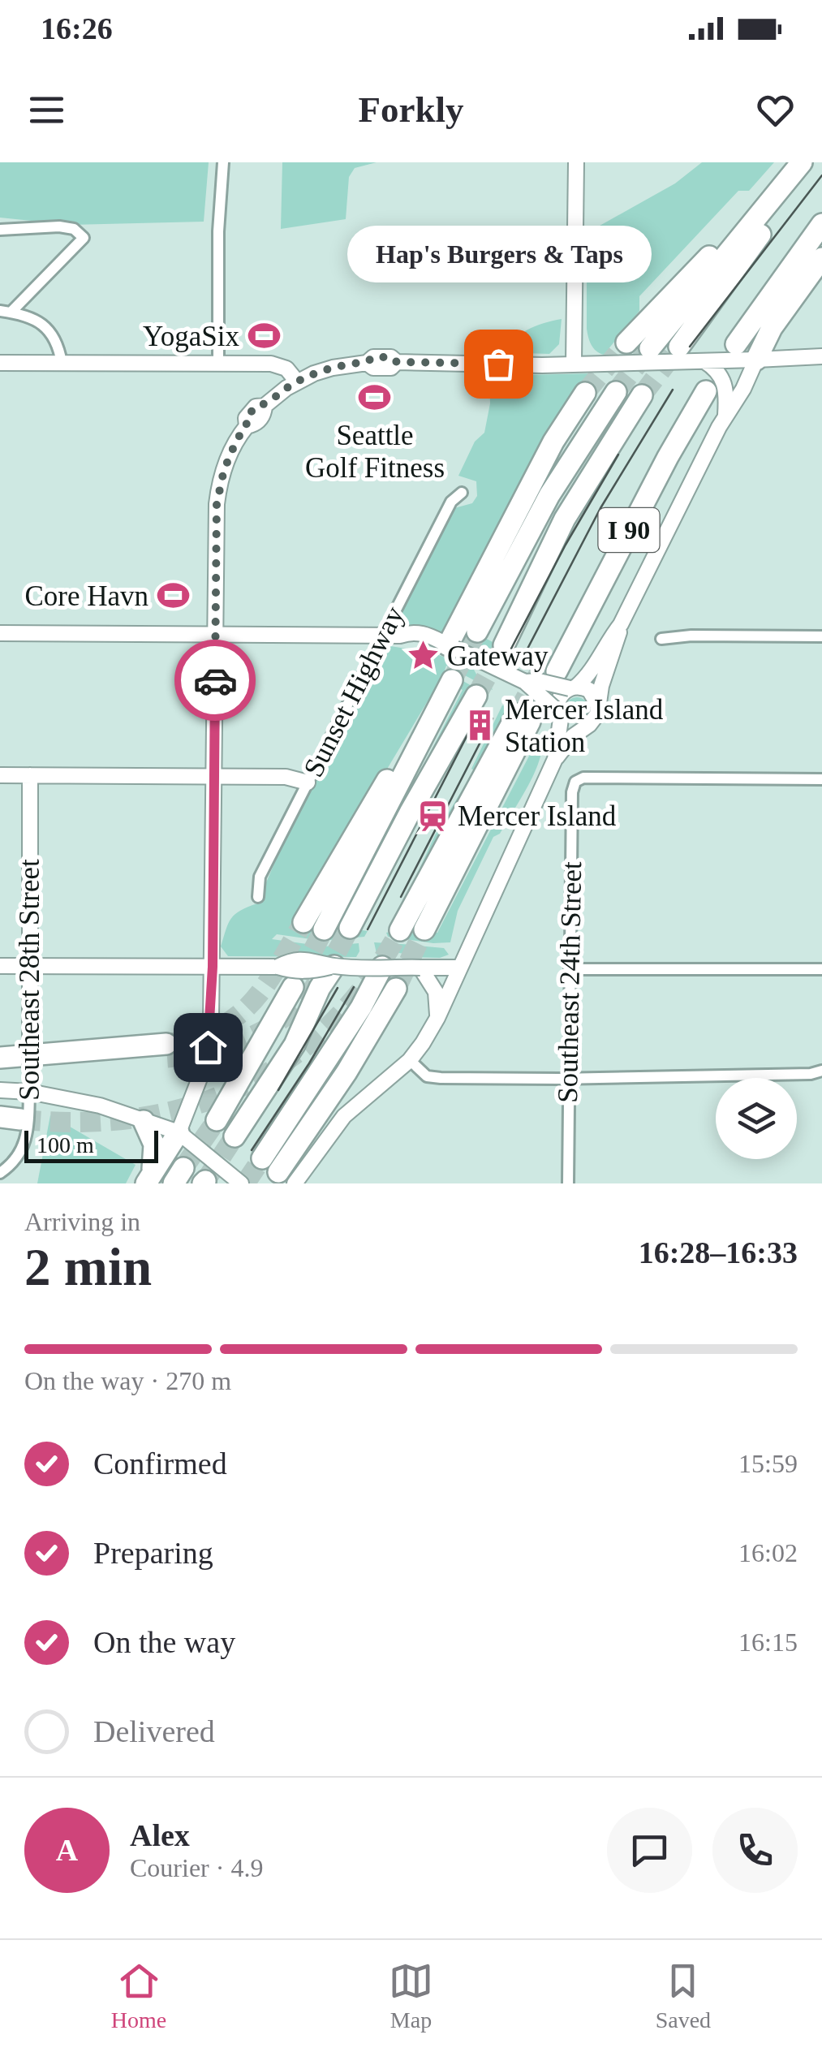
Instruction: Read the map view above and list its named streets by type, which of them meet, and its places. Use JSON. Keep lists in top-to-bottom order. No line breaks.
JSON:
{"streets":{"highway":["I 90"],"street":["Sunset Highway","Southeast 28th Street","Southeast 24th Street"]},"places":{"sports":["YogaSix","Seattle Golf Fitness","Core Havn"],"other":["Hap's Burgers & Taps"],"place":["Gateway"],"building":["Mercer Island Station"],"station":["Mercer Island"]},"scale_bar":"100 m","page":{"status":"16:26","header":"Forkly","bubble":"Hap's Burgers & Taps","scale":"100 m","heading":["2 min","Arriving in","16:28–16:33"],"panel":["Alex","Courier · 4.9"],"bar":"On the way · 270 m","list":[["Confirmed","15:59"],["Preparing","16:02"],["On the way","16:15"],"Delivered"],"round":"A","tabs":["Home","Map","Saved"]}}
